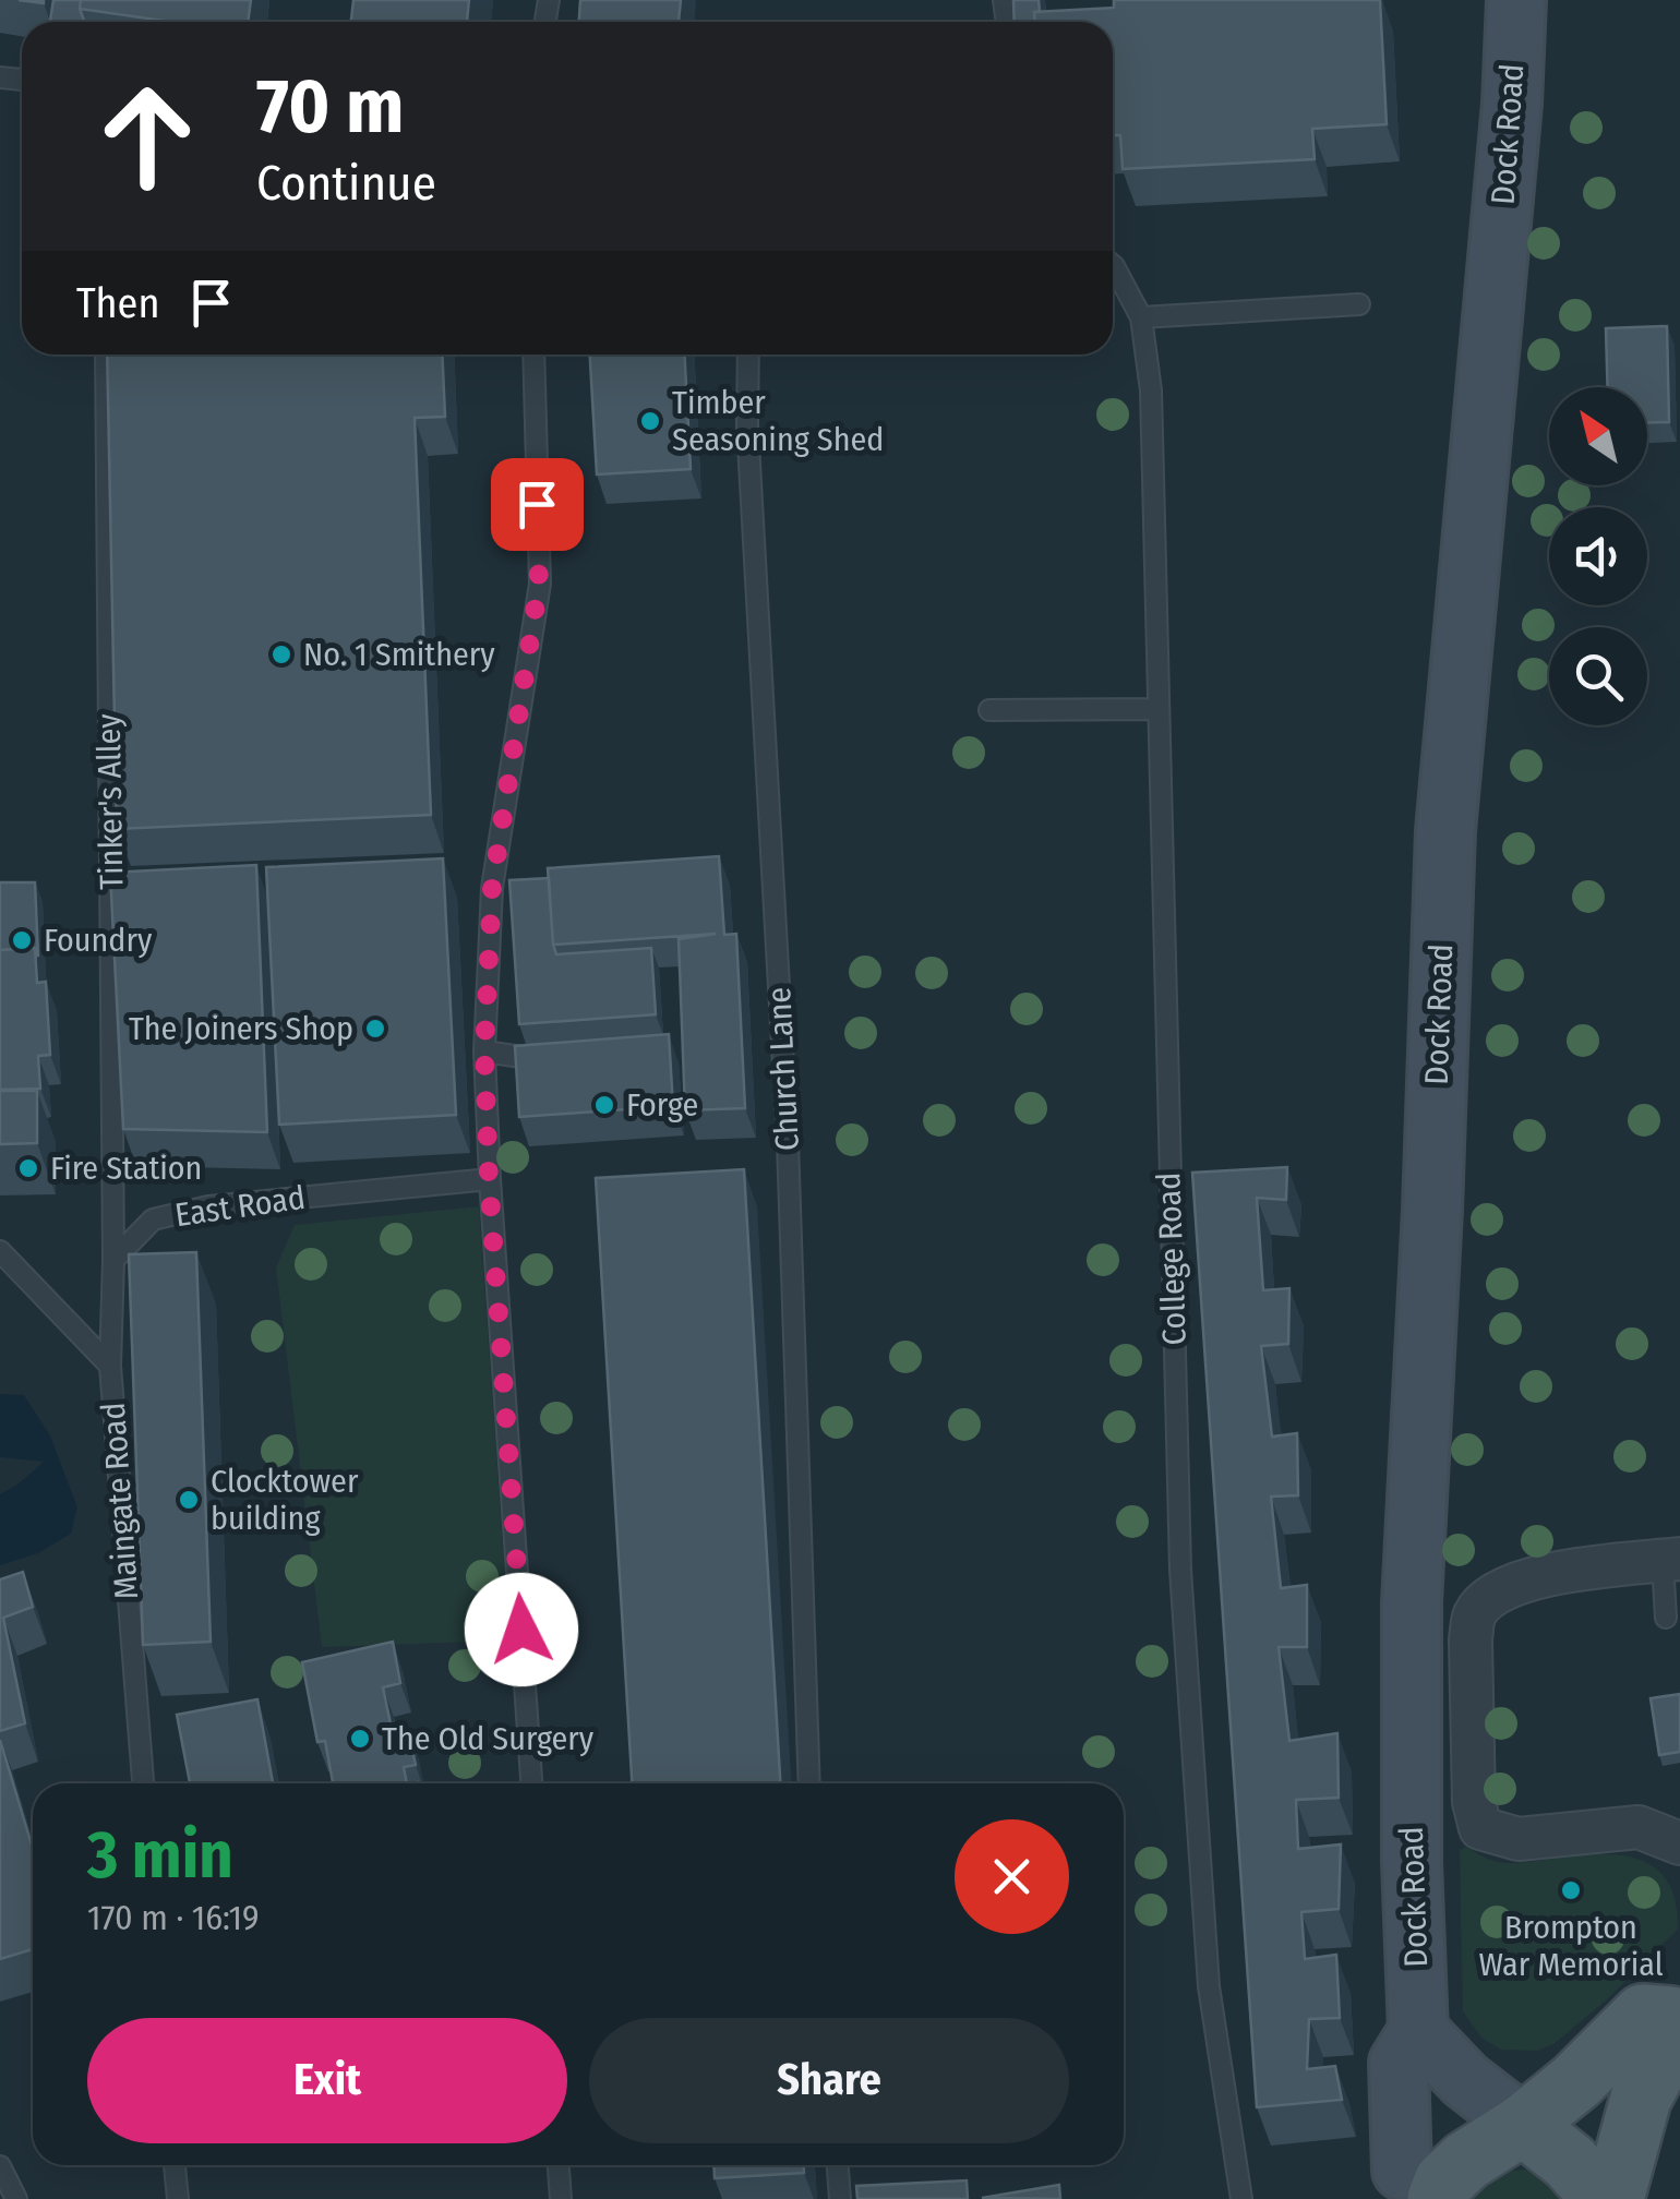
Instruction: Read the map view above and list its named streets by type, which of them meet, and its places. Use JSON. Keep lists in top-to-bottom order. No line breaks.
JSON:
{"streets":{"street":["Dock Road"],"lane":["Tinker's Alley","Church Lane","East Road","College Road","Maingate Road"]},"crossings":[["Tinker's Alley","East Road"]],"places":["Timber Seasoning Shed","No. 1 Smithery","Foundry","The Joiners Shop","Forge","Fire Station","Clocktower building","The Old Surgery","Brompton War Memorial"],"north":"top left","page":{"turn":["70 m","Continue"],"then":"Then","heading":["3 min","170 m · 16:19"],"buttons":["Exit","Share"]}}
